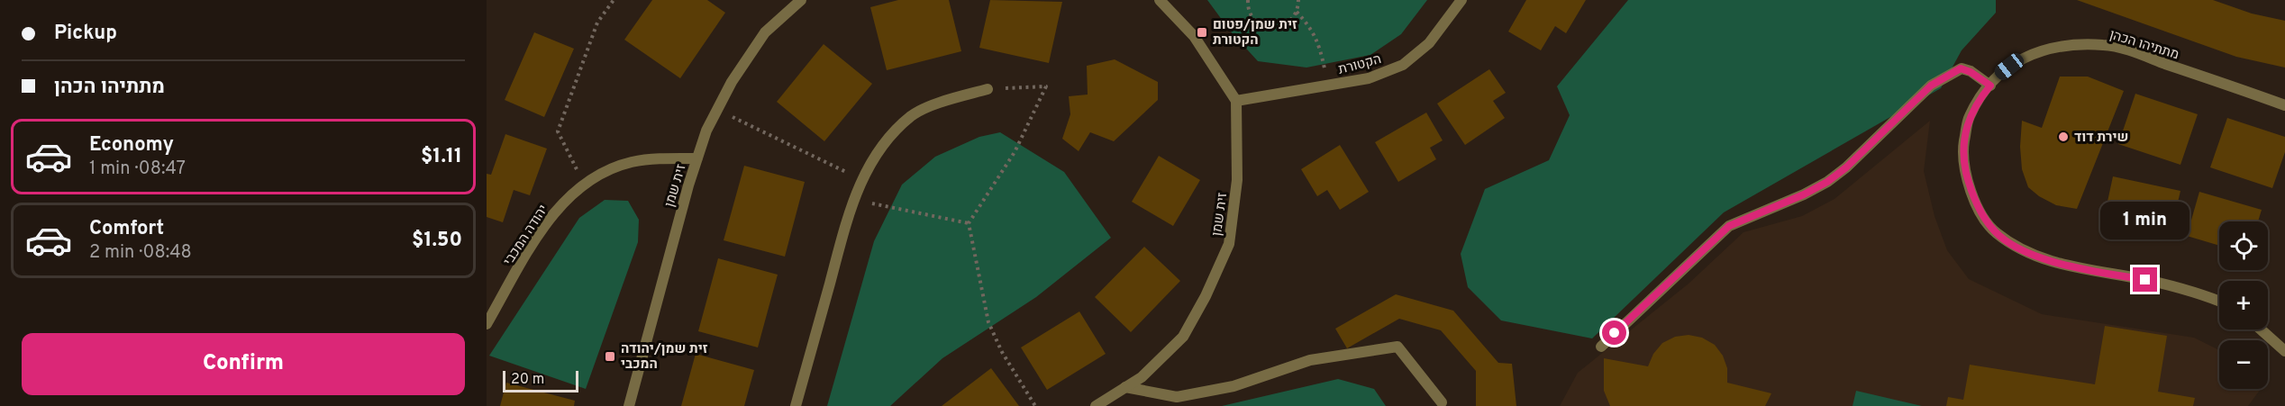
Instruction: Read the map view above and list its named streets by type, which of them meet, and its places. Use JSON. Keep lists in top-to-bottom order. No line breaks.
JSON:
{"streets":{"street":["מתתיהו הכהן","הקטורת","זית שמן","יהודה המכבי"]},"crossings":[["הקטורת","זית שמן"],["זית שמן","יהודה המכבי"]],"places":{"transit":["זית שמן/פטום הקטורת","זית שמן/יהודה המכבי"],"other":["שירת דוד"]},"scale_bar":"20 m","page":{"banner":["Pickup","מתתיהו הכהן"],"list":[{"name":"Economy","note":"1 min · 08:47","value":"$1.11"},{"name":"Comfort","note":"2 min · 08:48","value":"$1.50"}],"bubble":"1 min","map_buttons":["+","−"],"buttons":"Confirm","scale":"20 m"}}
